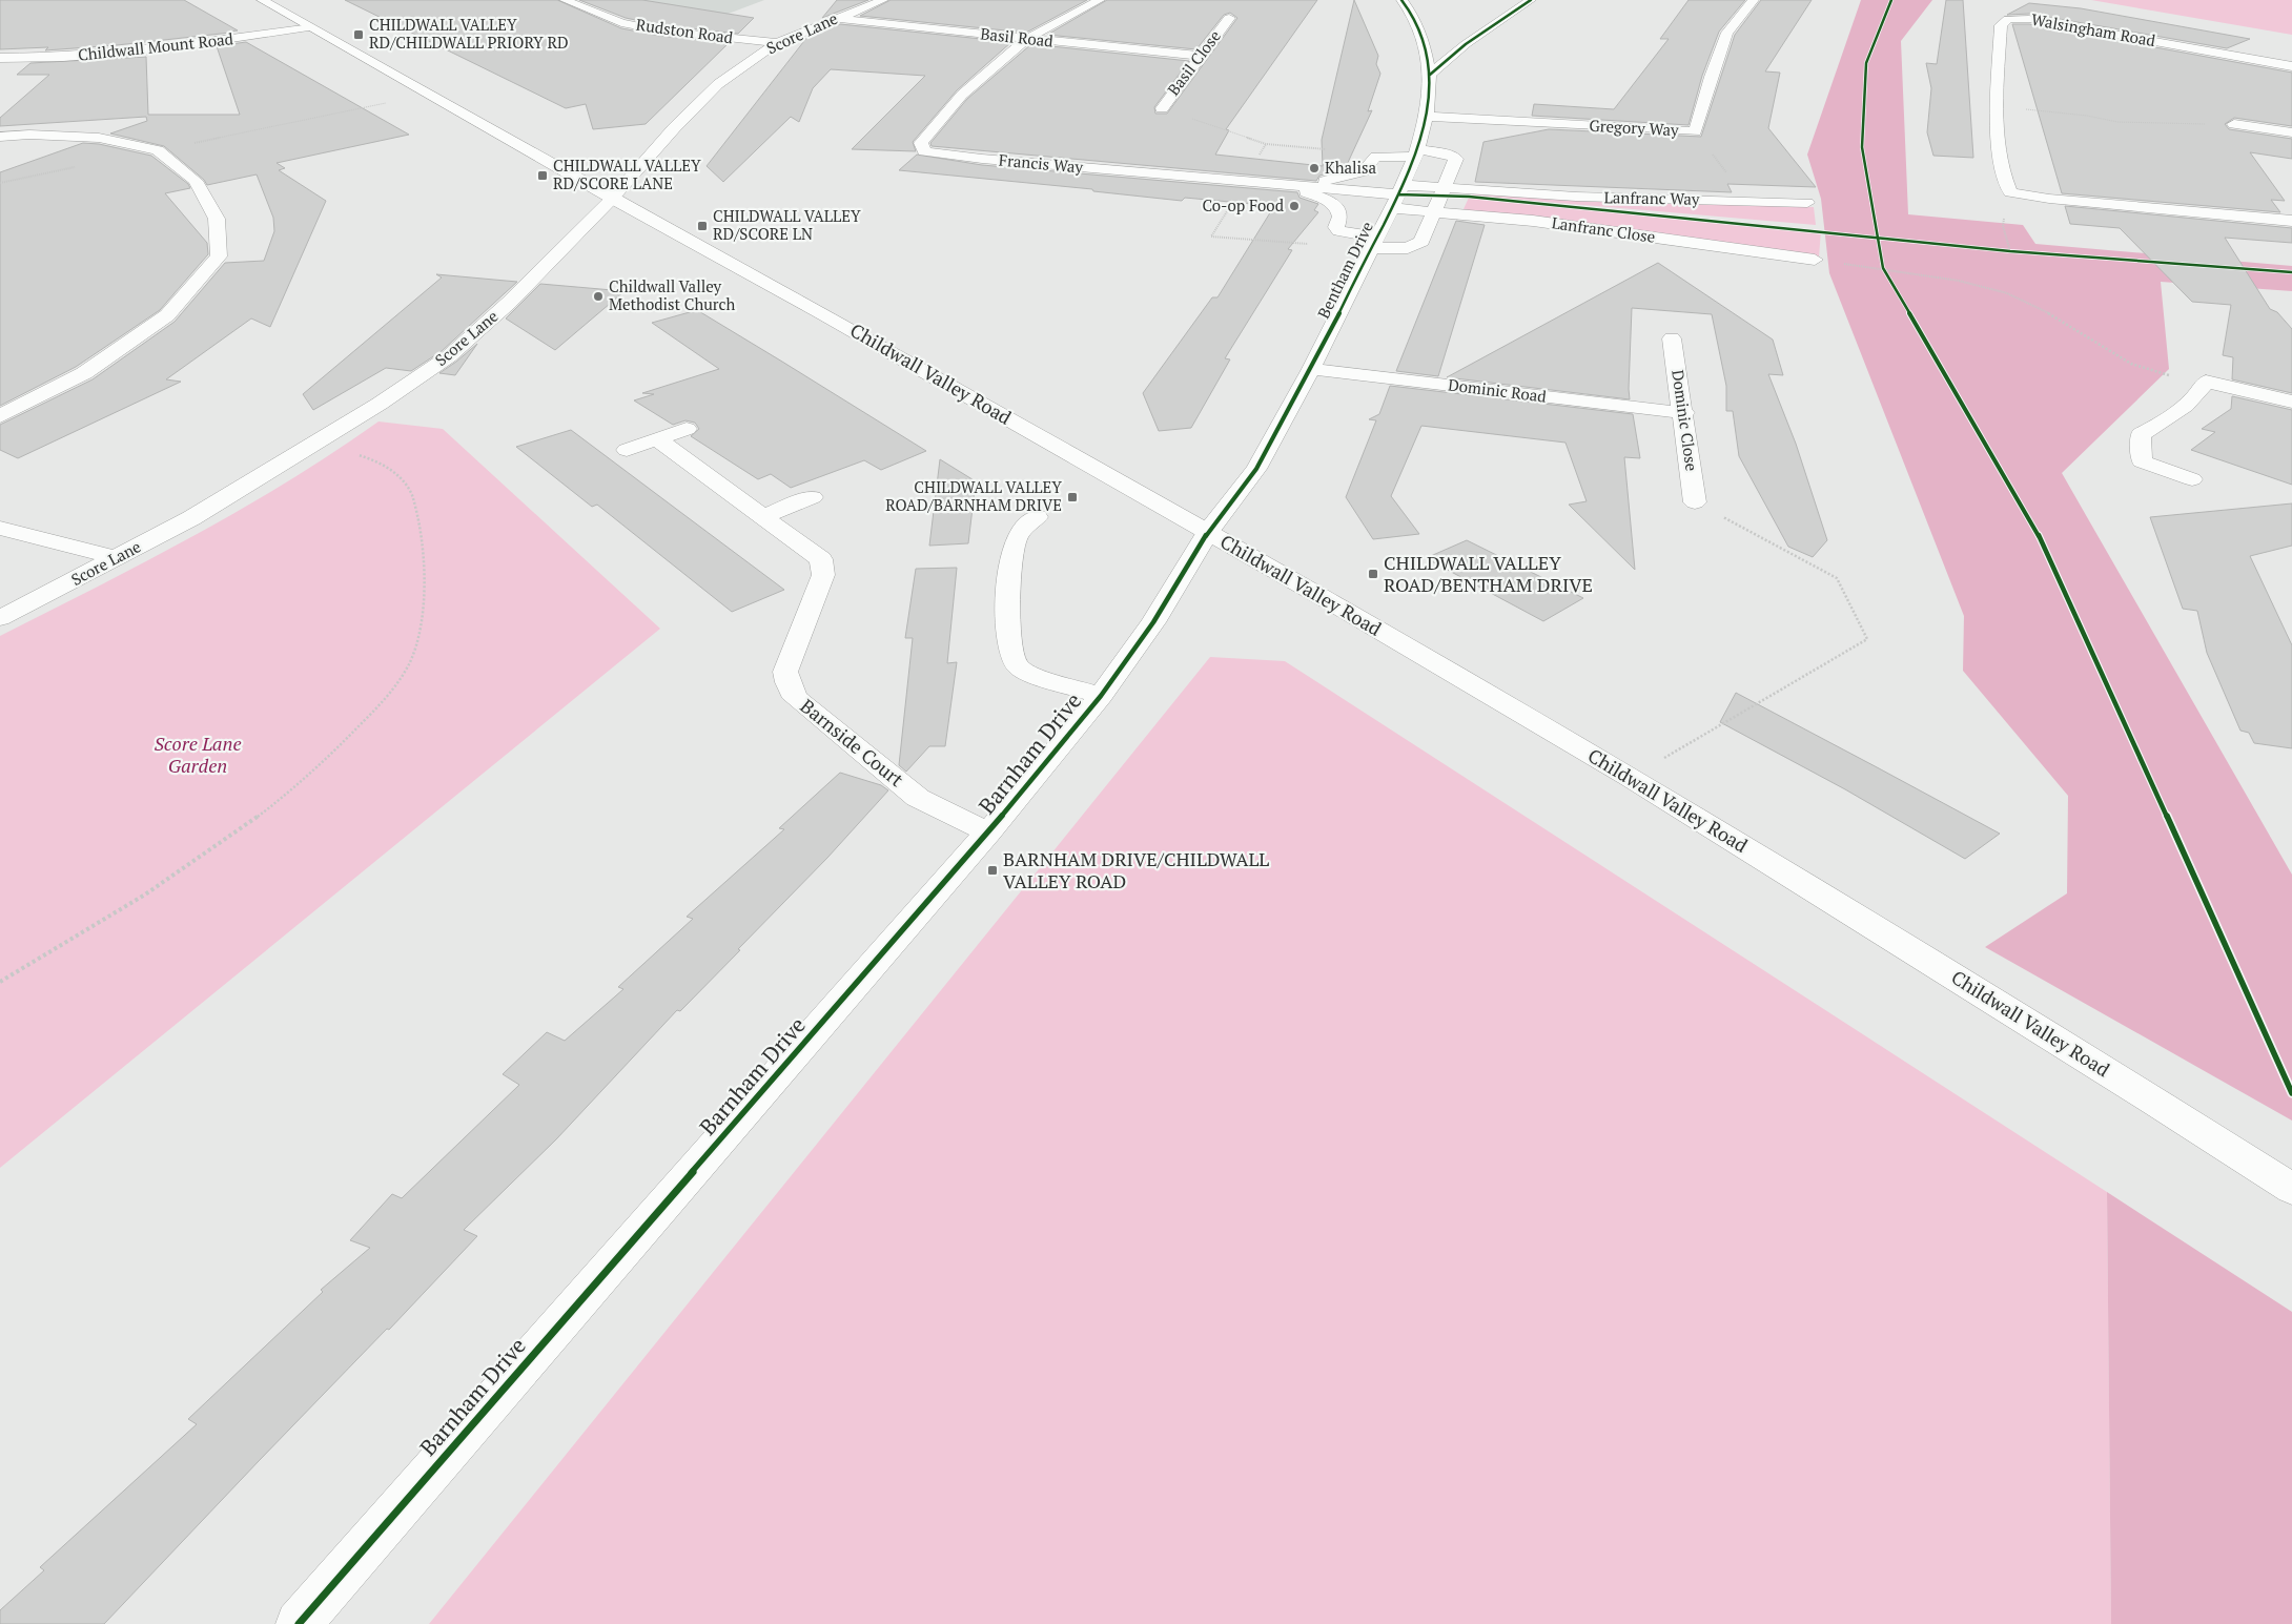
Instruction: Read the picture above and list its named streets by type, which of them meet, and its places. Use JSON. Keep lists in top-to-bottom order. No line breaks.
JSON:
{"streets":{"street":["Walsingham Road","Rudston Road","Score Lane","Basil Road","Childwall Mount Road","Basil Close","Gregory Way","Francis Way","Lanfranc Way","Lanfranc Close","Bentham Drive","Childwall Valley Road","Dominic Road","Dominic Close","Barnside Court","Barnham Drive"]},"crossings":[["Rudston Road","Score Lane"],["Score Lane","Basil Road"],["Score Lane","Childwall Valley Road"],["Basil Road","Basil Close"],["Basil Road","Francis Way"],["Childwall Mount Road","Childwall Valley Road"],["Gregory Way","Bentham Drive"],["Francis Way","Lanfranc Way"],["Francis Way","Lanfranc Close"],["Francis Way","Bentham Drive"],["Lanfranc Way","Lanfranc Close"],["Lanfranc Way","Bentham Drive"],["Lanfranc Close","Bentham Drive"],["Bentham Drive","Childwall Valley Road"],["Bentham Drive","Dominic Road"],["Bentham Drive","Barnham Drive"],["Childwall Valley Road","Barnham Drive"],["Dominic Road","Dominic Close"],["Barnside Court","Barnham Drive"]],"parks":["Score Lane Garden"],"places":{"transit":["CHILDWALL VALLEY RD/CHILDWALL PRIORY RD","CHILDWALL VALLEY RD/SCORE LANE","CHILDWALL VALLEY RD/SCORE LN","CHILDWALL VALLEY ROAD/BARNHAM DRIVE","CHILDWALL VALLEY ROAD/BENTHAM DRIVE","BARNHAM DRIVE/CHILDWALL VALLEY ROAD"],"other":["Khalisa","Co-op Food","Childwall Valley Methodist Church"]}}
